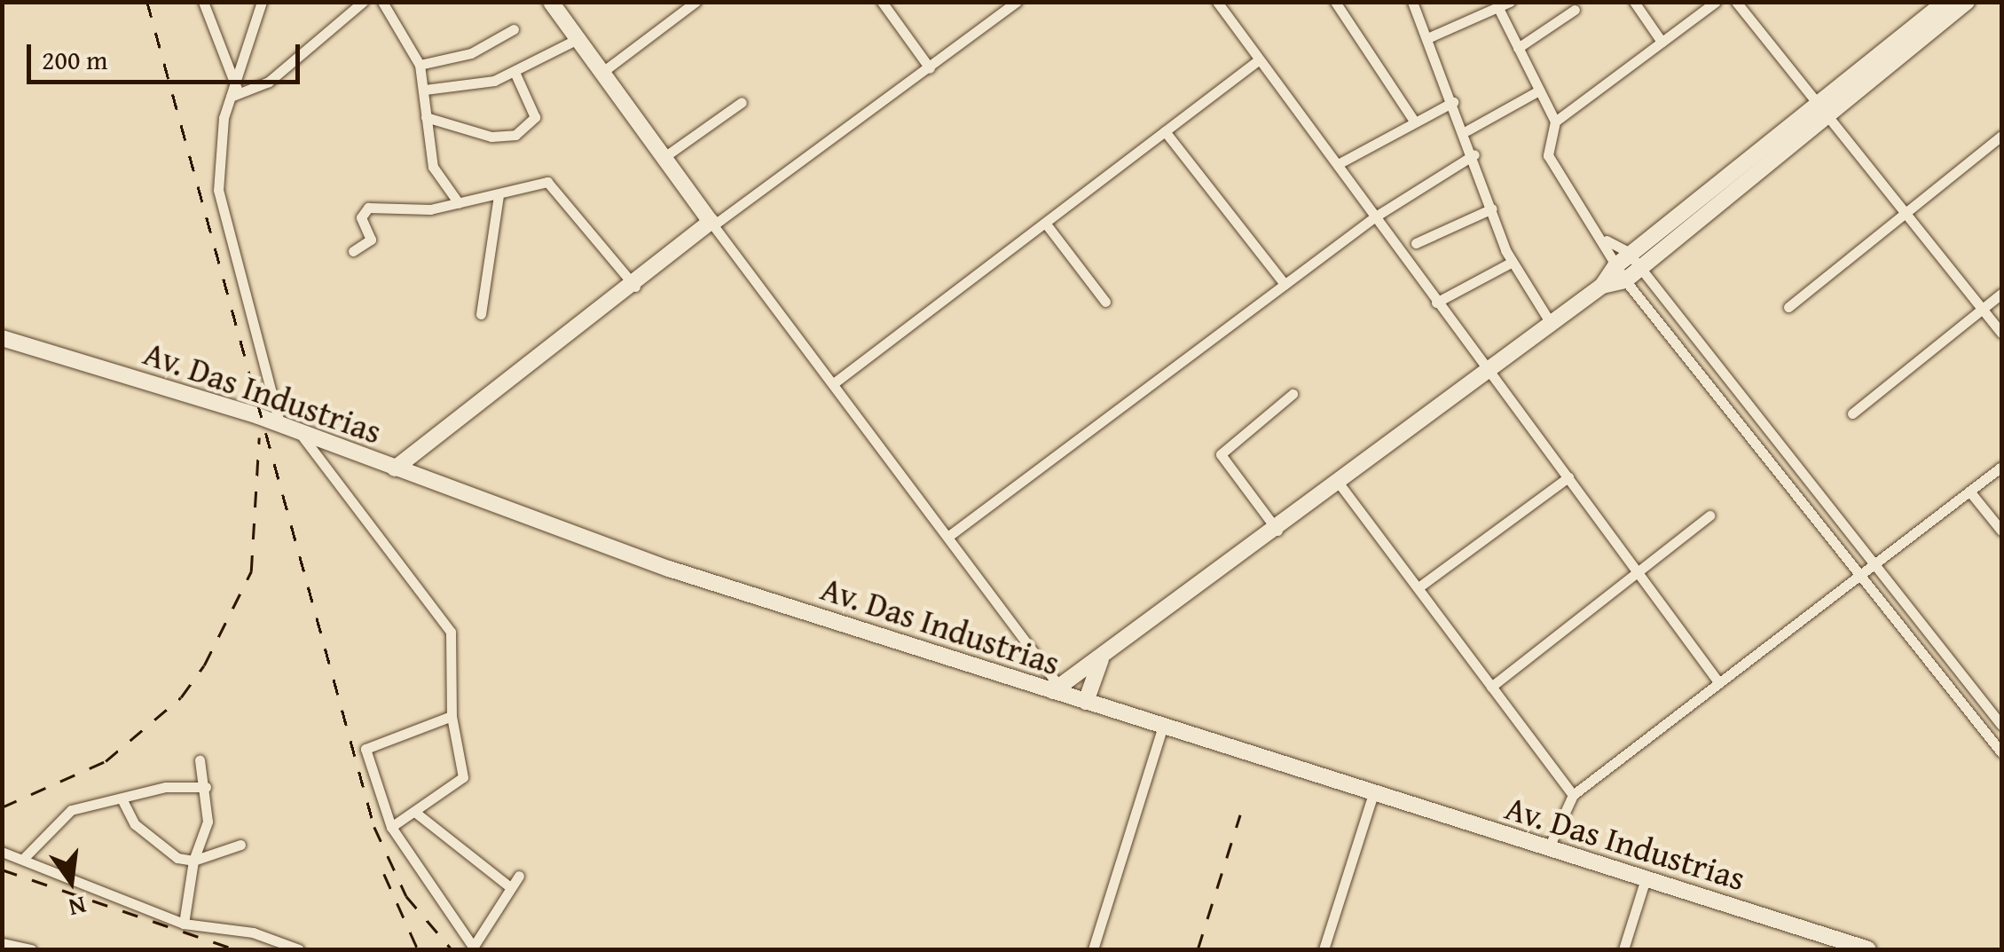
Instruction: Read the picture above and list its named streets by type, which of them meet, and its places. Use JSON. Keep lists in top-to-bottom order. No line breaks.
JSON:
{"streets":{"street":["Av. Das Industrias"]},"scale_bar":"200 m","north":"bottom"}
